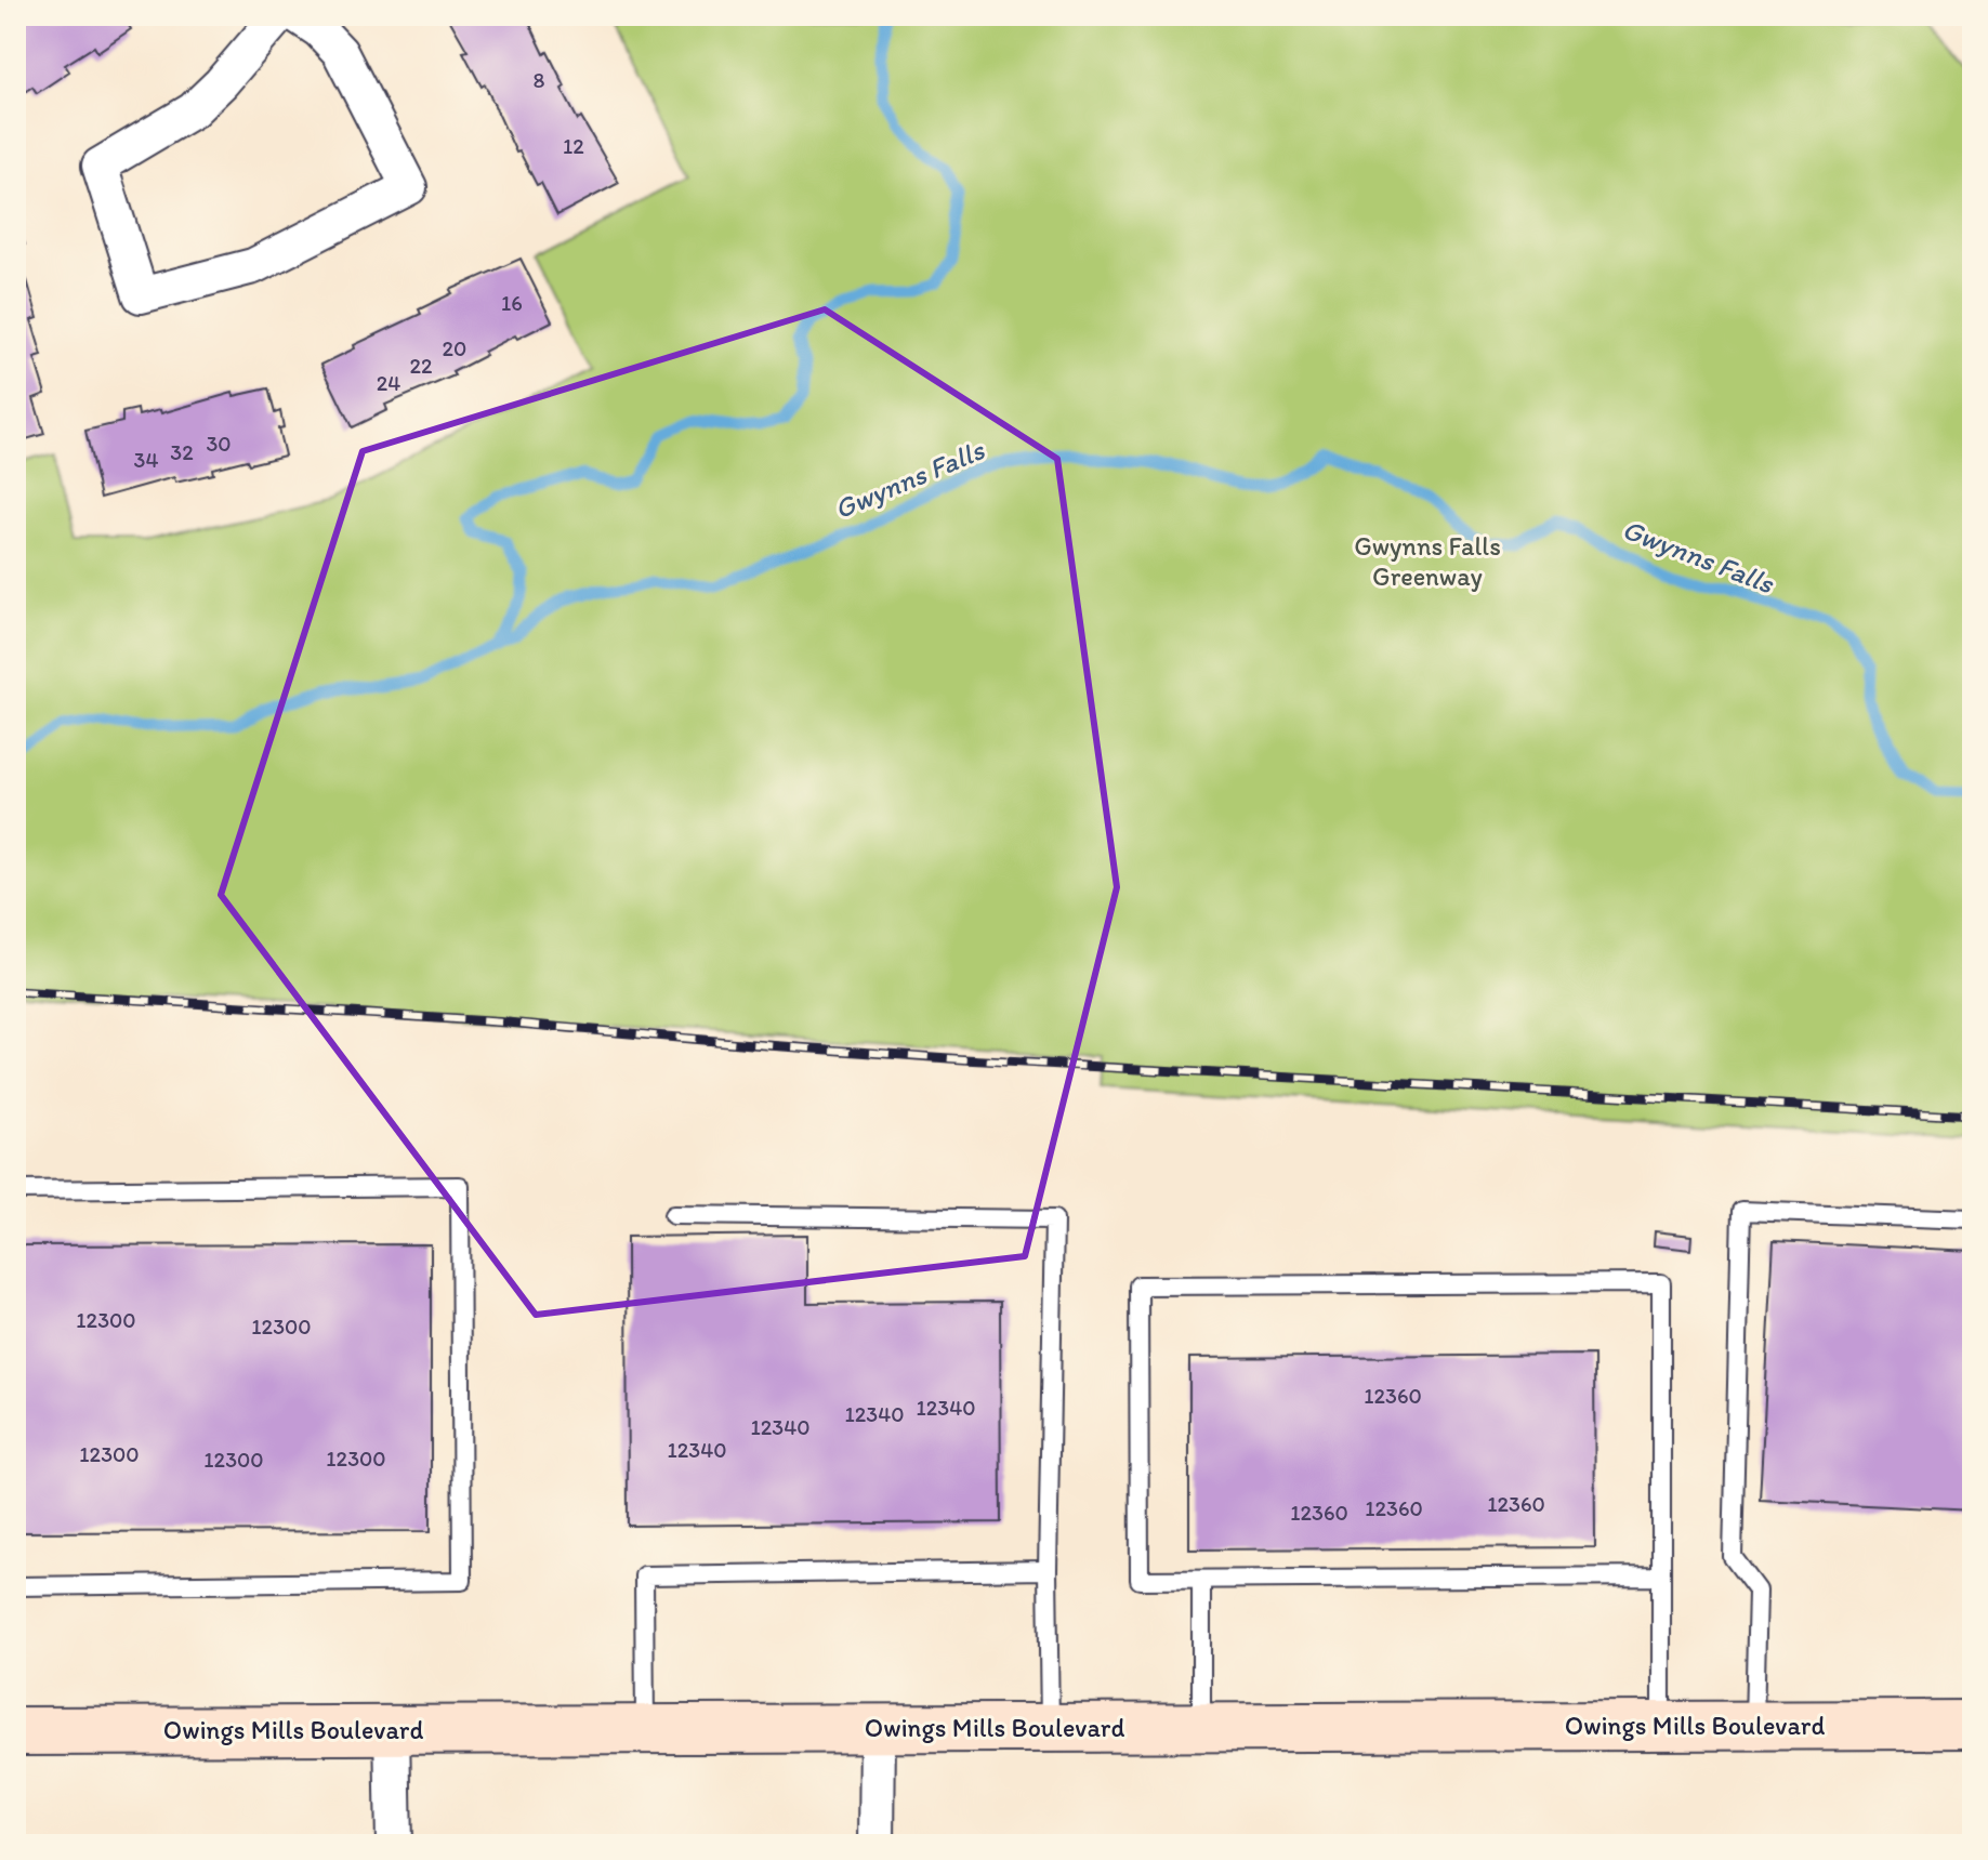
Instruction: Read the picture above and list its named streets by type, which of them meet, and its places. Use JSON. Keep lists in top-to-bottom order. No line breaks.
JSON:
{"streets":{"main road":["Owings Mills Boulevard"]},"water":["Gwynns Falls"],"parks":["Gwynns Falls Greenway"],"house_numbers":["8","12","16","20","22","24","30","32","34","12300","12300","12360","12340","12340","12340","12340","12300","12300","12300","12360","12360","12360"]}
